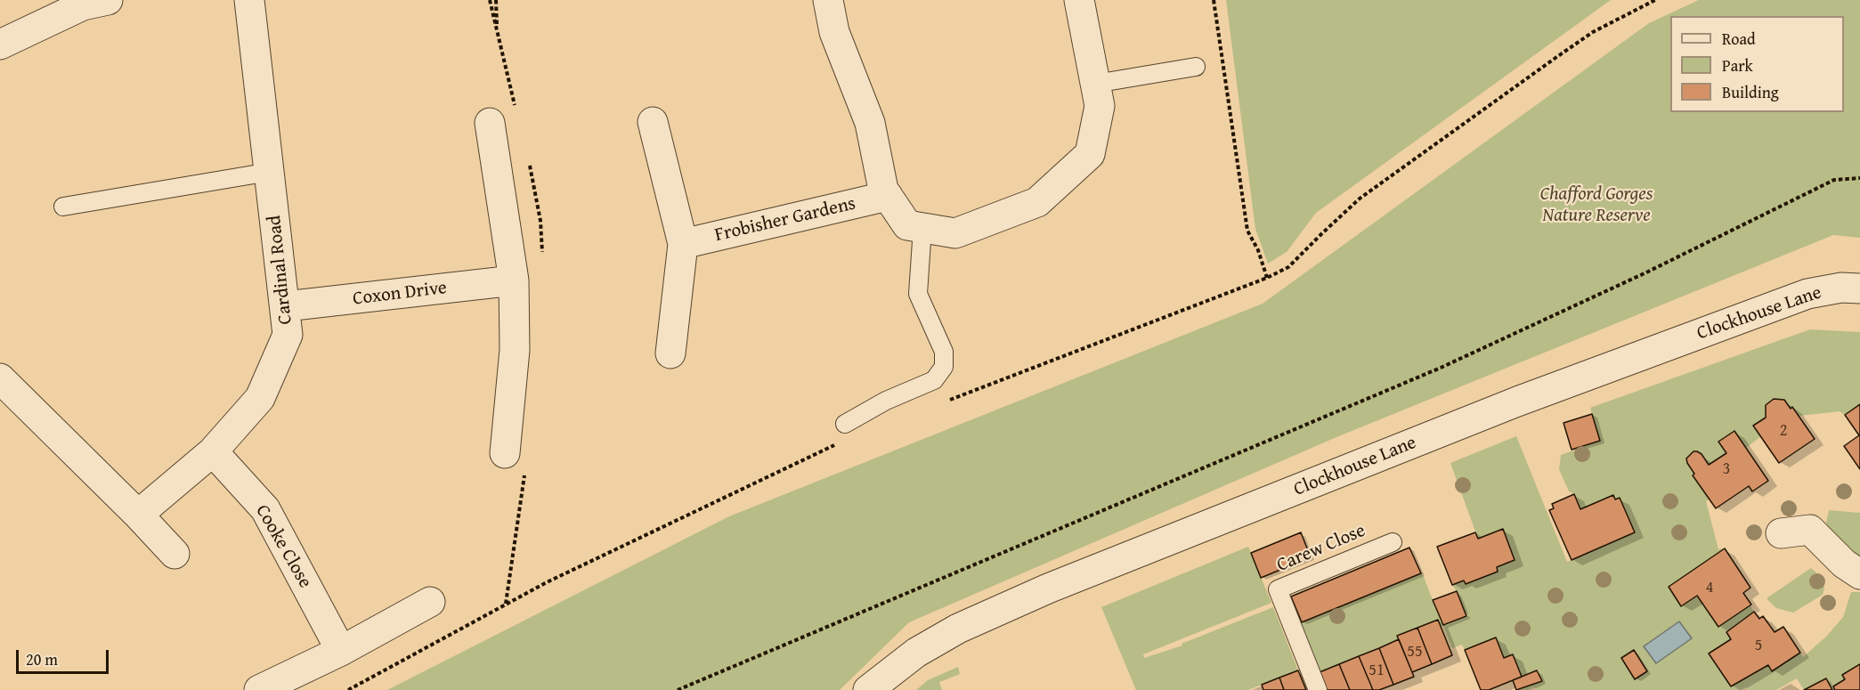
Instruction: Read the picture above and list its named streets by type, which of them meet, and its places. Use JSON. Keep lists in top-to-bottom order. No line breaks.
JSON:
{"streets":{"street":["Frobisher Gardens","Cardinal Road","Coxon Drive","Clockhouse Lane","Cooke Close"],"lane":["Carew Close"]},"crossings":[["Cardinal Road","Coxon Drive"],["Cardinal Road","Cooke Close"]],"parks":["Chafford Gorges Nature Reserve"],"house_numbers":["2","3","4","5","55","51"],"legend":["Road","Park","Building"],"scale_bar":"20 m"}
